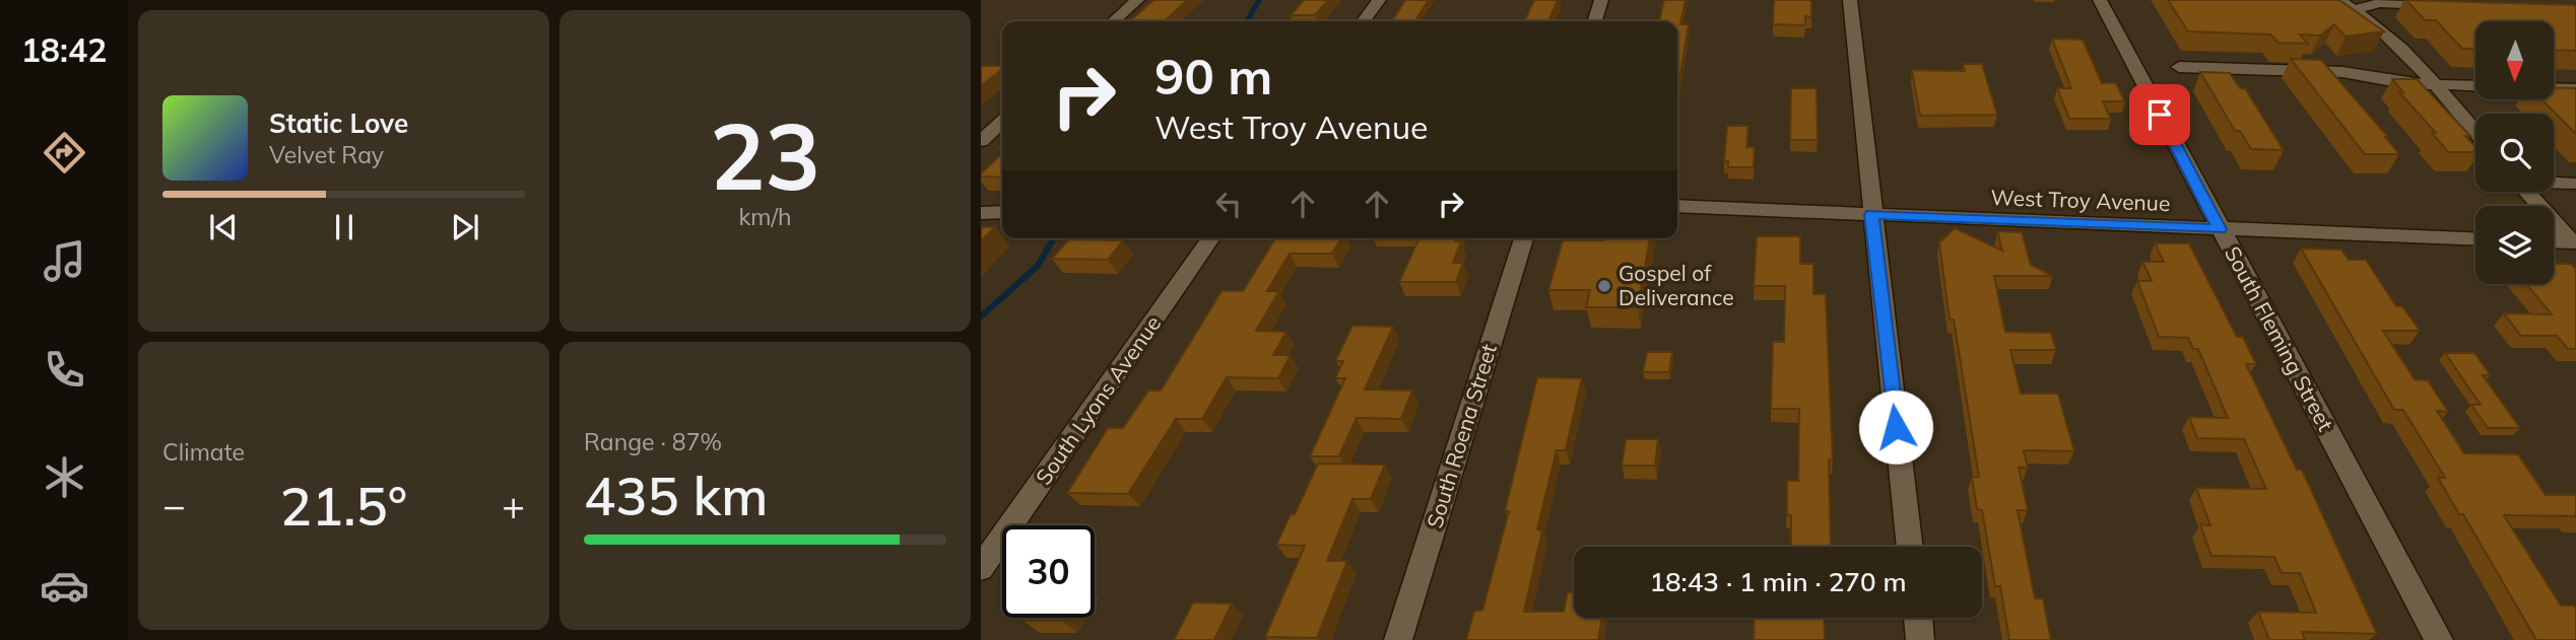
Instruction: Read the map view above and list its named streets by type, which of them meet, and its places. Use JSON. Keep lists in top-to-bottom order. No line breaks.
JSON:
{"streets":{"street":["West Troy Avenue","South Fleming Street","South Lyons Avenue","South Roena Street"]},"crossings":[["West Troy Avenue","South Fleming Street"]],"places":["Gospel of Deliverance"],"north":"bottom","page":{"tabs":"18:42","tile":[["23","km/h"],"Climate",["Range · 87%","435 km"]],"turn":["90 m","West Troy Avenue"],"song":["Static Love","Velvet Ray"],"heat":["−","21.5°","+"],"limit":"30","trip":"18:43 · 1 min · 270 m"}}
